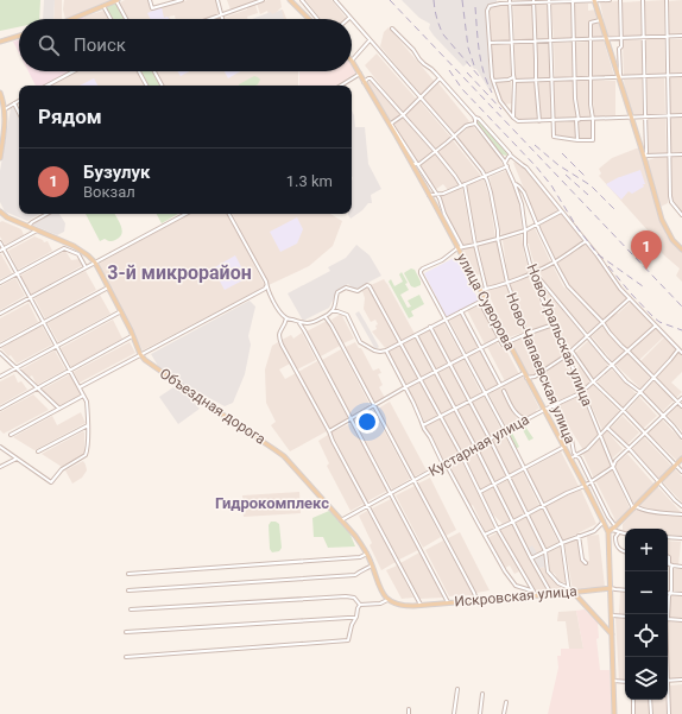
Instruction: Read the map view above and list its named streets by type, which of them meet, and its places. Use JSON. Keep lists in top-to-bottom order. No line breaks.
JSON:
{"streets":{"main road":["улица Суворова","Объездная дорога","Искровская улица"],"street":["Ново-Уральская улица","Ново-Чапаевская улица","Кустарная улица"]},"crossings":[["улица Суворова","Кустарная улица"],["Ново-Уральская улица","Кустарная улица"],["Ново-Чапаевская улица","Кустарная улица"],["Объездная дорога","Кустарная улица"]],"districts":["3-й микрорайон","Гидрокомплекс"],"page":{"search":"Поиск","heading":"Рядом","list":[{"mark":"1","name":"Бузулук","note":"Вокзал","value":"1.3 km"}],"pins":"1","map_buttons":["+","−"]}}
